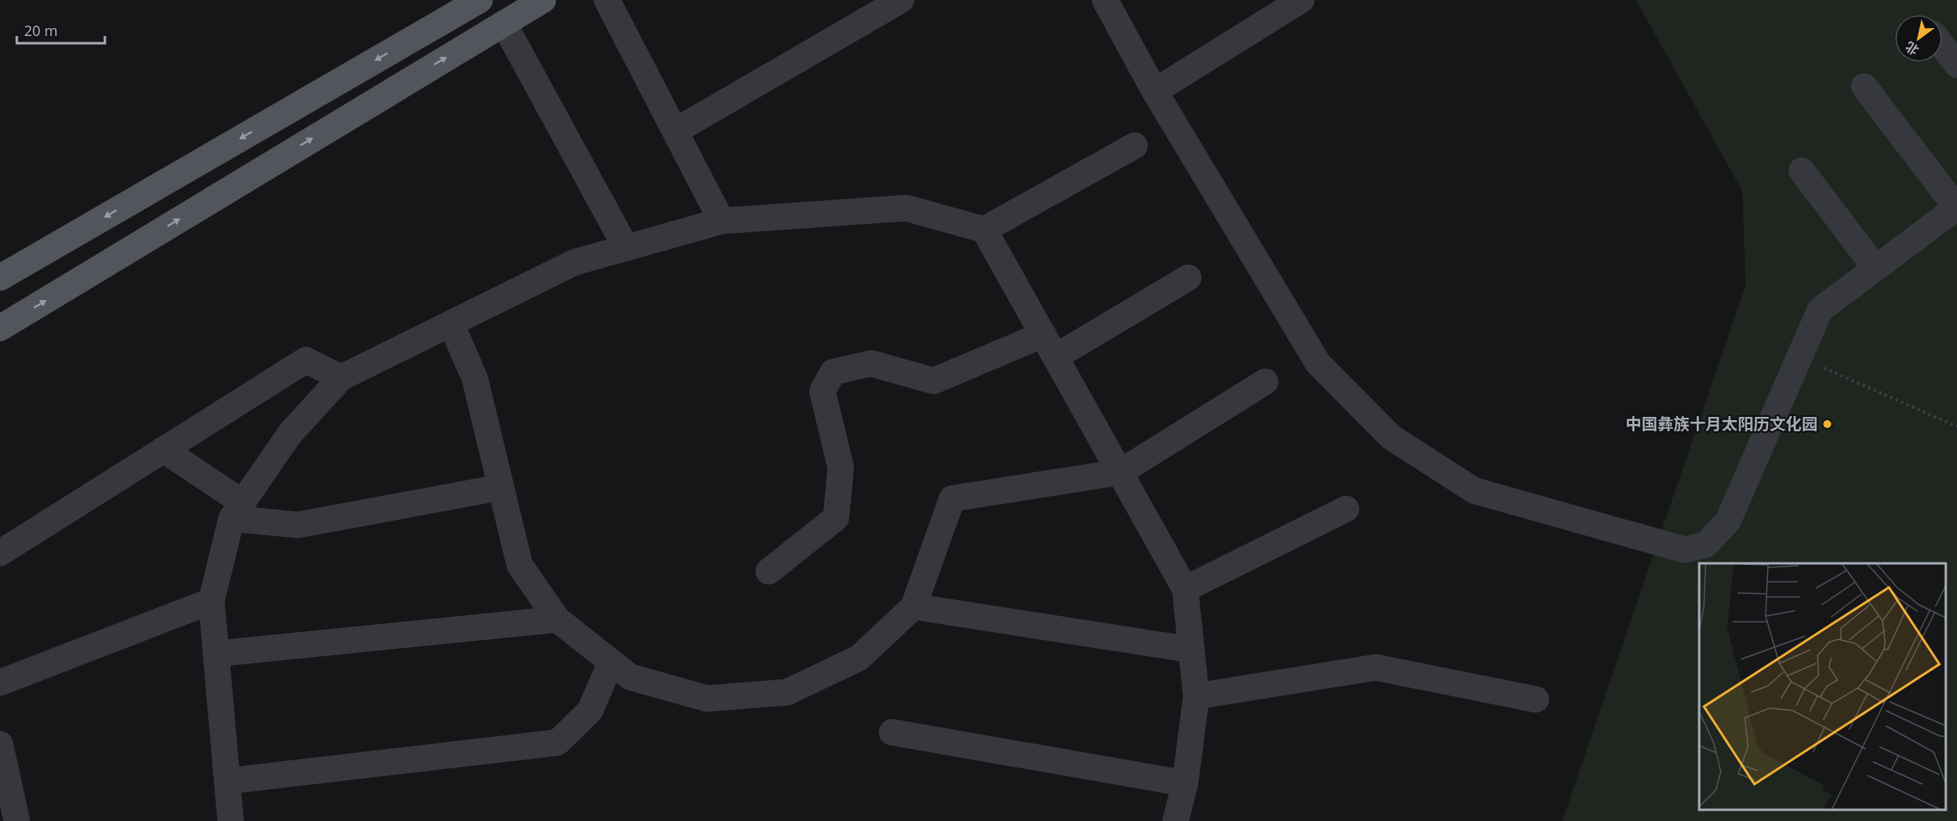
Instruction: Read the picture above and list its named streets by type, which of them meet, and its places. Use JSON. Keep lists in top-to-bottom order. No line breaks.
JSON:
{"places":["中国彝族十月太阳历文化园"],"scale_bar":"20 m","north":"bottom left"}
